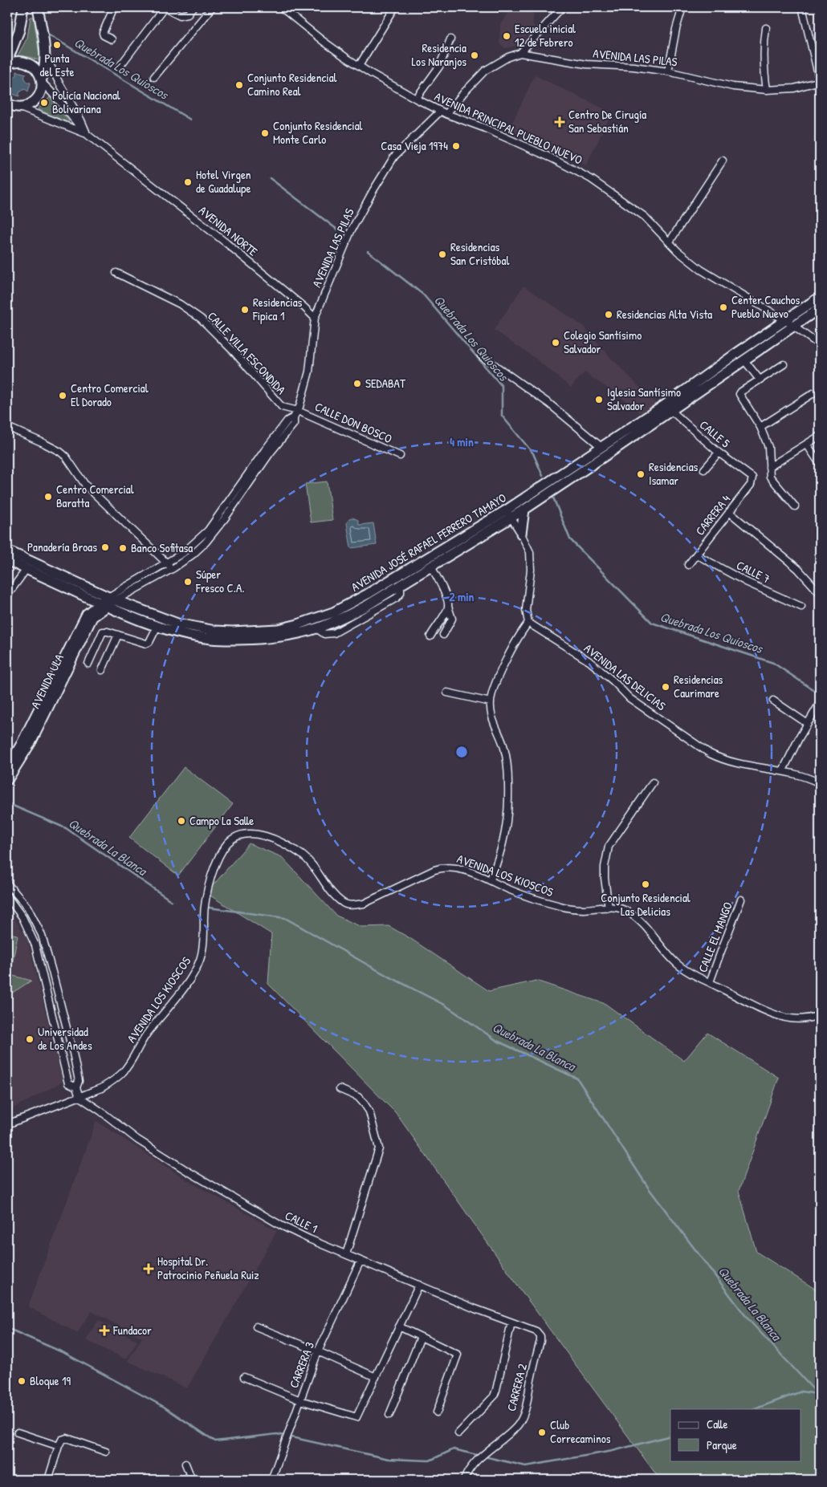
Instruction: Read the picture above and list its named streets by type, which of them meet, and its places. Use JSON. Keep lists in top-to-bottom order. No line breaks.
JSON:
{"streets":{"street":["AVENIDA LAS PILAS","AVENIDA PRINCIPAL PUEBLO NUEVO","AVENIDA NORTE","CALLE VILLA ESCONDIDA","CALLE DON BOSCO","CALLE 5","CARRERA 4","AVENIDA JOSÉ RAFAEL FERRERO TAMAYO","CALLE 7","AVENIDA LAS DELICIAS","AVENIDA ULA","AVENIDA LOS KIOSCOS","CALLE EL MANGO","CALLE 1","CARRERA 3","CARRERA 2"]},"crossings":[["AVENIDA LAS PILAS","AVENIDA PRINCIPAL PUEBLO NUEVO"],["AVENIDA LAS PILAS","AVENIDA NORTE"],["AVENIDA LAS PILAS","CALLE VILLA ESCONDIDA"],["AVENIDA LAS PILAS","CALLE DON BOSCO"],["AVENIDA LAS PILAS","AVENIDA JOSÉ RAFAEL FERRERO TAMAYO"],["AVENIDA LAS PILAS","AVENIDA ULA"],["AVENIDA PRINCIPAL PUEBLO NUEVO","AVENIDA JOSÉ RAFAEL FERRERO TAMAYO"],["CALLE VILLA ESCONDIDA","CALLE DON BOSCO"],["CALLE 5","CARRERA 4"],["CALLE 5","AVENIDA JOSÉ RAFAEL FERRERO TAMAYO"],["CARRERA 4","CALLE 7"],["AVENIDA JOSÉ RAFAEL FERRERO TAMAYO","AVENIDA ULA"],["AVENIDA LOS KIOSCOS","CALLE EL MANGO"],["AVENIDA LOS KIOSCOS","CALLE 1"],["CALLE 1","CARRERA 3"],["CALLE 1","CARRERA 2"]],"water":["Quebrada Los Quioscos","Quebrada La Blanca"],"places":{"other":["Escuela inicial 12 de Febrero","Punta del Este","Residencia Los Naranjos","Conjunto Residencial Camino Real","Policía Nacional Bolivariana","Conjunto Residencial Monte Carlo","Casa Vieja 1974","Hotel Virgen de Guadalupe","Residencias San Cristóbal","Center Cauchos Pueblo Nuevo","Residencias Fipica 1","Residencias Alta Vista","Colegio Santísimo Salvador","SEDABAT","Centro Comercial El Dorado","Iglesia Santísimo Salvador","Residencias Isamar","Centro Comercial Baratta","Panadería Broas","Banco Sofitasa","Súper Fresco C.A.","Residencias Caurimare","Campo La Salle","Conjunto Residencial Las Delicias","Universidad de Los Andes","Bloque 19","Club Correcaminos"],"health":["Centro De Cirugía San Sebastián","Hospital Dr. Patrocinio Peñuela Ruiz","Fundacor"]},"legend":["Calle","Parque"],"rings":["4 min","2 min"]}
